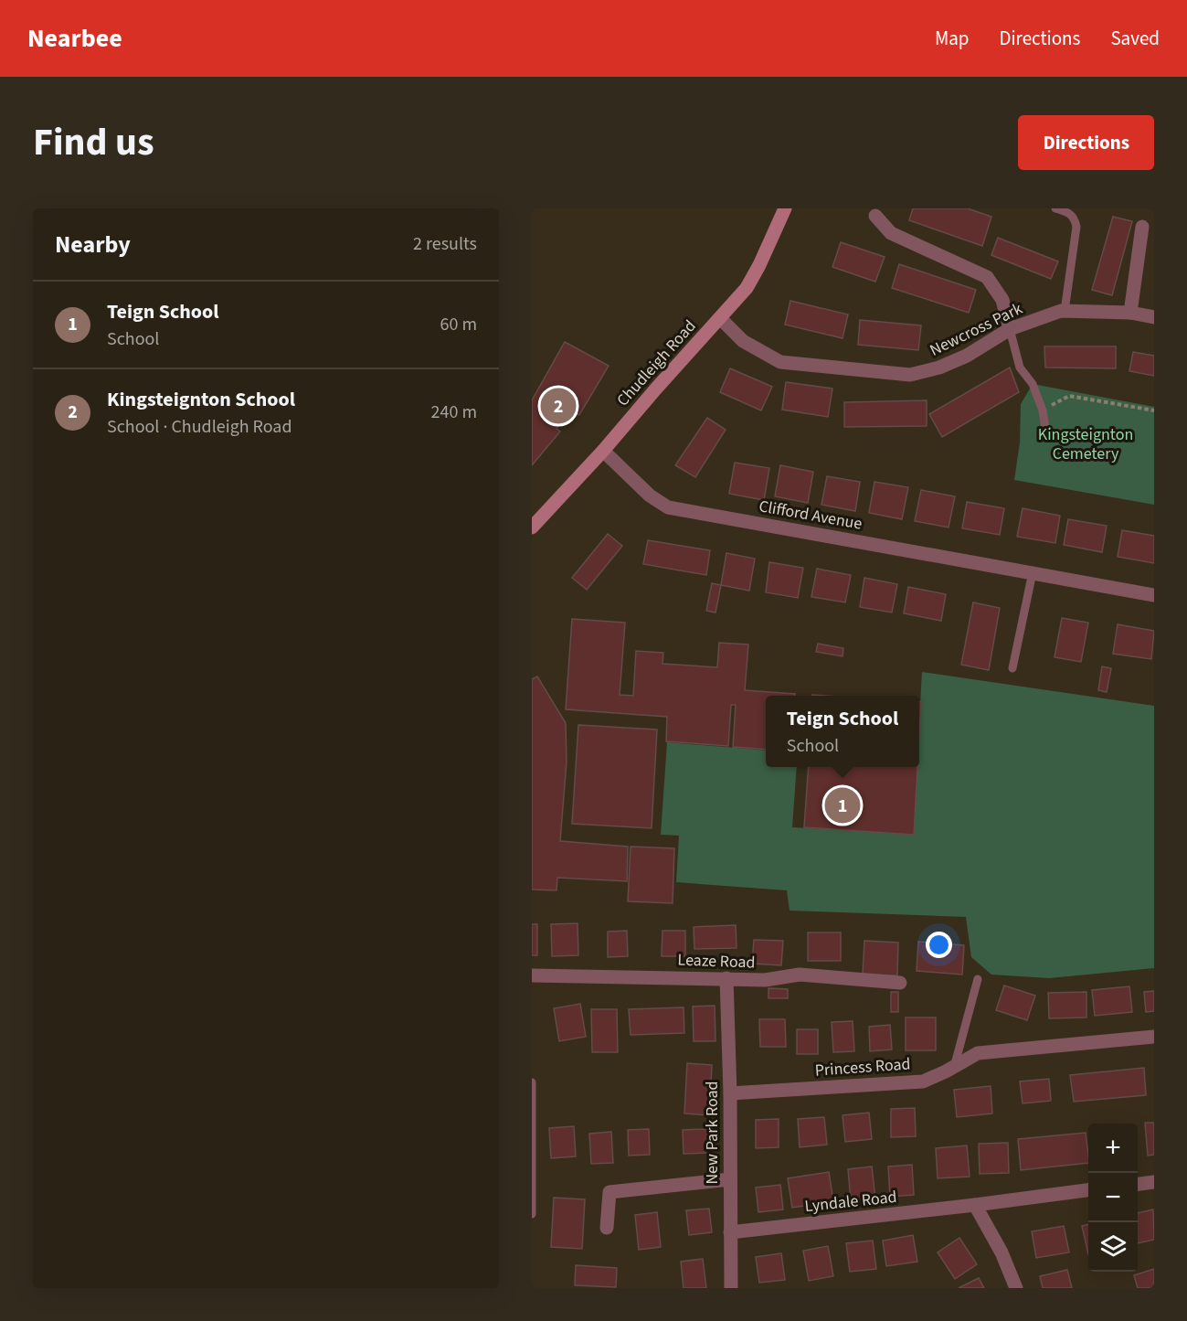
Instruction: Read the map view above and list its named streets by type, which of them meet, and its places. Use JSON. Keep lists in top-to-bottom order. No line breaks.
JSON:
{"streets":{"main road":["Chudleigh Road"],"street":["Newcross Park","Clifford Avenue","Leaze Road","Princess Road","New Park Road","Lyndale Road"]},"crossings":[["Newcross Park","Chudleigh Road"],["Chudleigh Road","Clifford Avenue"],["Leaze Road","New Park Road"],["Princess Road","New Park Road"],["New Park Road","Lyndale Road"]],"parks":["Kingsteignton Cemetery"],"page":{"header":"Nearbee","nav":["Map","Directions","Saved"],"title":"Find us","buttons":"Directions","heading":["Nearby","2 results"],"list":[{"mark":"1","name":"Teign School","note":"School","value":"60 m"},{"mark":"2","name":"Kingsteignton School","note":"School · Chudleigh Road","value":"240 m"}],"pins":["2","1"],"popup":["Teign School","School"],"map_buttons":["+","−"]}}
